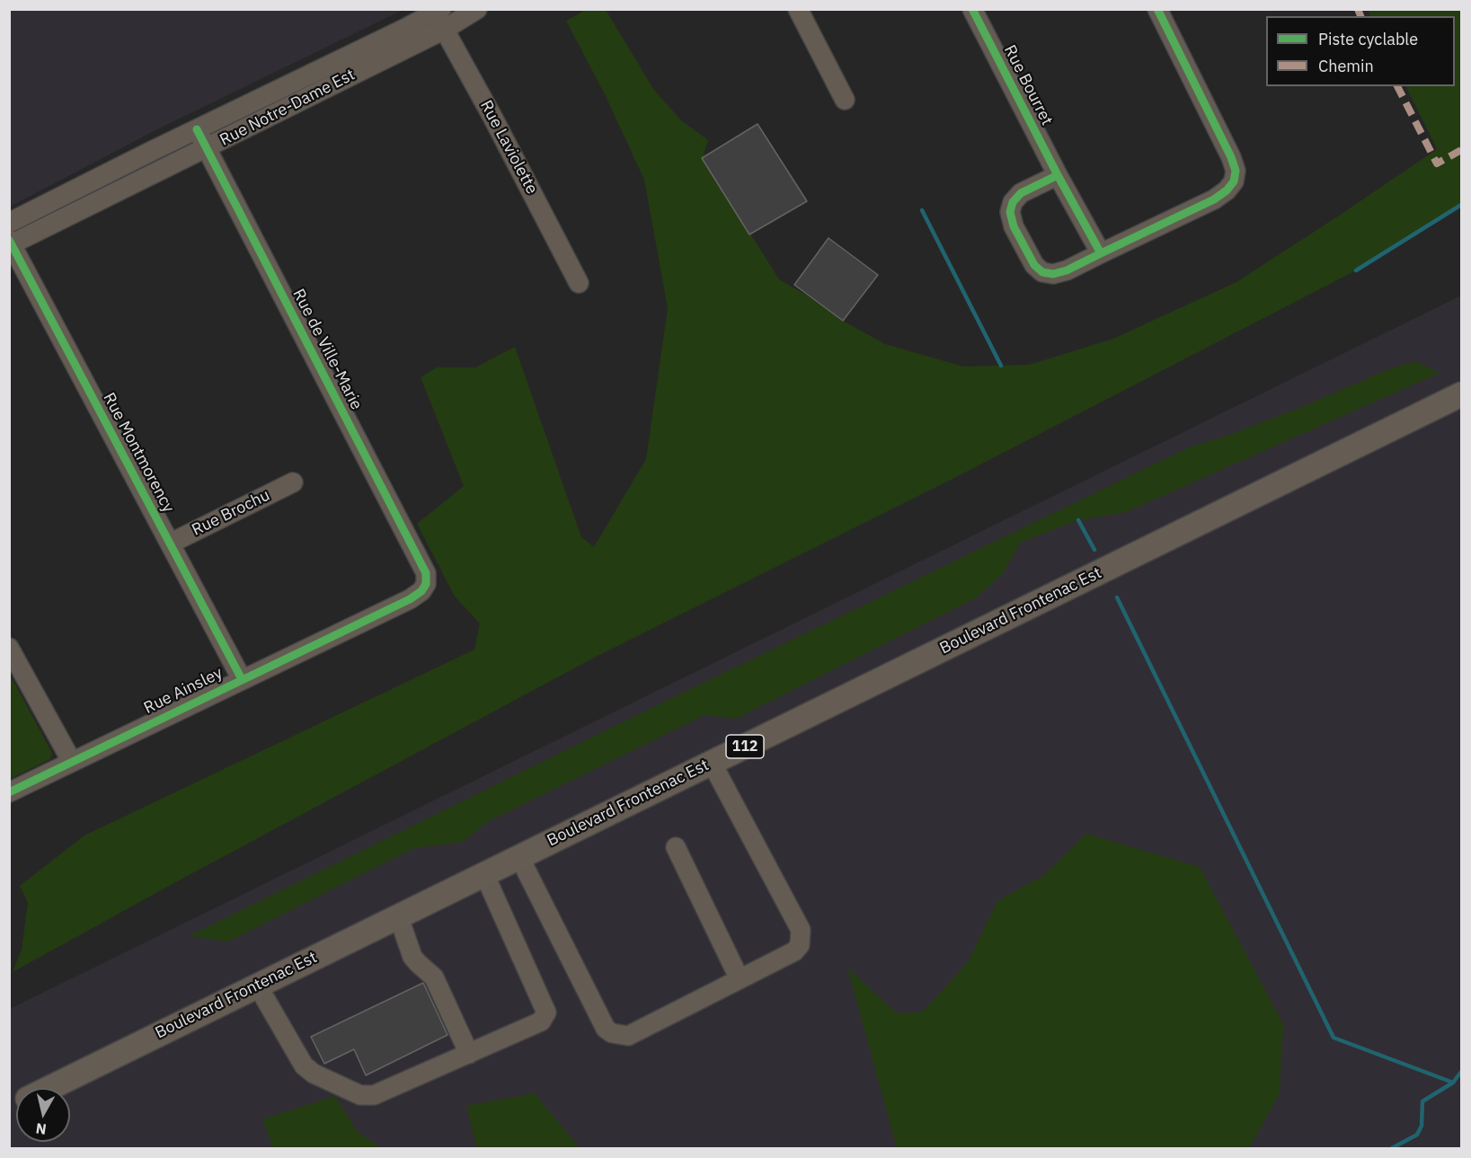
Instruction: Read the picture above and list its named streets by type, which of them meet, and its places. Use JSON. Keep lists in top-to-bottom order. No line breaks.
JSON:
{"streets":{"main road":["Boulevard Frontenac Est","112"],"street":["Rue Bourret","Rue Notre-Dame Est","Rue Laviolette","Rue de Ville-Marie","Rue Montmorency","Rue Brochu","Rue Ainsley"]},"crossings":[["Rue Notre-Dame Est","Rue Laviolette"],["Rue Notre-Dame Est","Rue de Ville-Marie"],["Rue Notre-Dame Est","Rue Montmorency"],["Rue de Ville-Marie","Rue Ainsley"],["Rue Montmorency","Rue Brochu"],["Rue Montmorency","Rue Ainsley"]],"legend":["Piste cyclable","Chemin"],"north":"bottom"}
